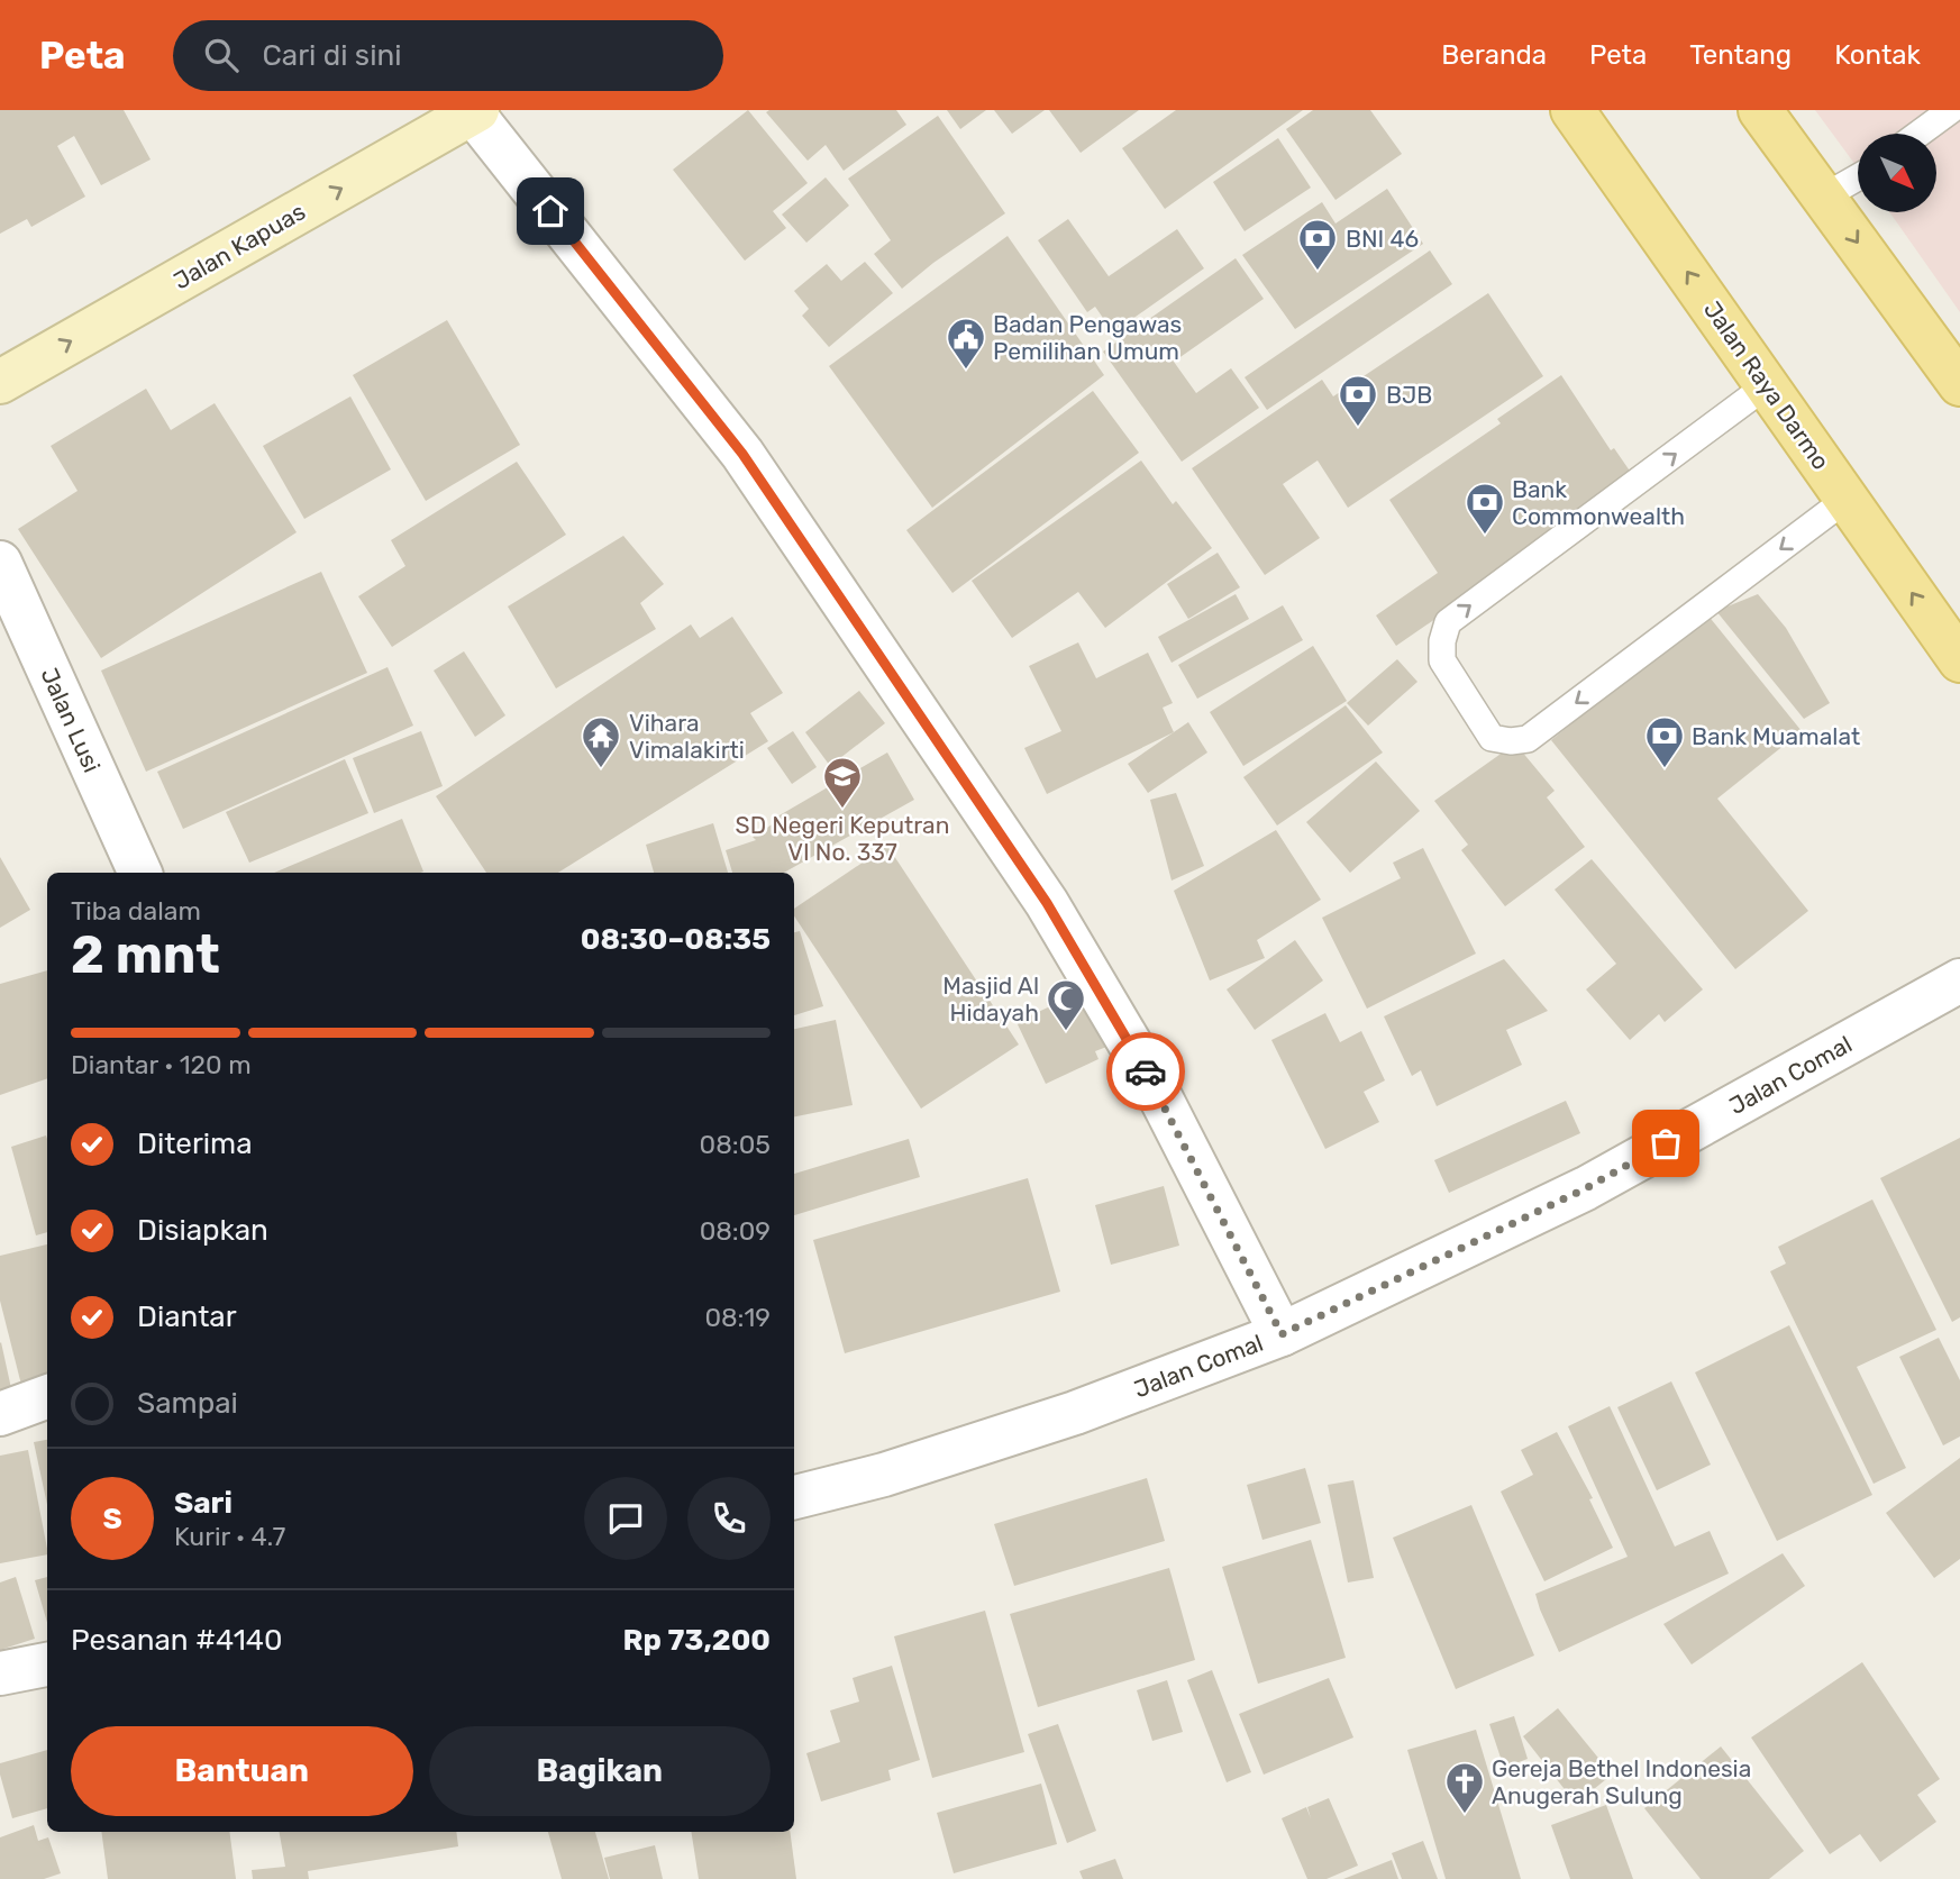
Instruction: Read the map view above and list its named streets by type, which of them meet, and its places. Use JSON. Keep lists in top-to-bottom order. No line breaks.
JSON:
{"streets":{"main road":["Jalan Raya Darmo"],"street":["Jalan Kapuas","Jalan Lusi","Jalan Comal"]},"one_way":["Jalan Kapuas"],"places":{"bank":["BNI 46","BJB","Bank Commonwealth","Bank Muamalat"],"public building":["Badan Pengawas Pemilihan Umum"],"temple":["Vihara Vimalakirti"],"school or university":["SD Negeri Keputran VI No. 337"],"mosque":["Masjid Al Hidayah"],"church":["Gereja Bethel Indonesia Anugerah Sulung"]},"north":"bottom right","page":{"header":"Peta","search":"Cari di sini","nav":["Beranda","Peta","Tentang","Kontak"],"heading":["2 mnt","Tiba dalam","08:30–08:35"],"panel":["Sari","Kurir · 4.7","Pesanan #4140","Rp 73,200"],"bar":"Diantar · 120 m","list":[["Diterima","08:05"],["Disiapkan","08:09"],["Diantar","08:19"],"Sampai"],"round":"S","buttons":["Bantuan","Bagikan"]}}
